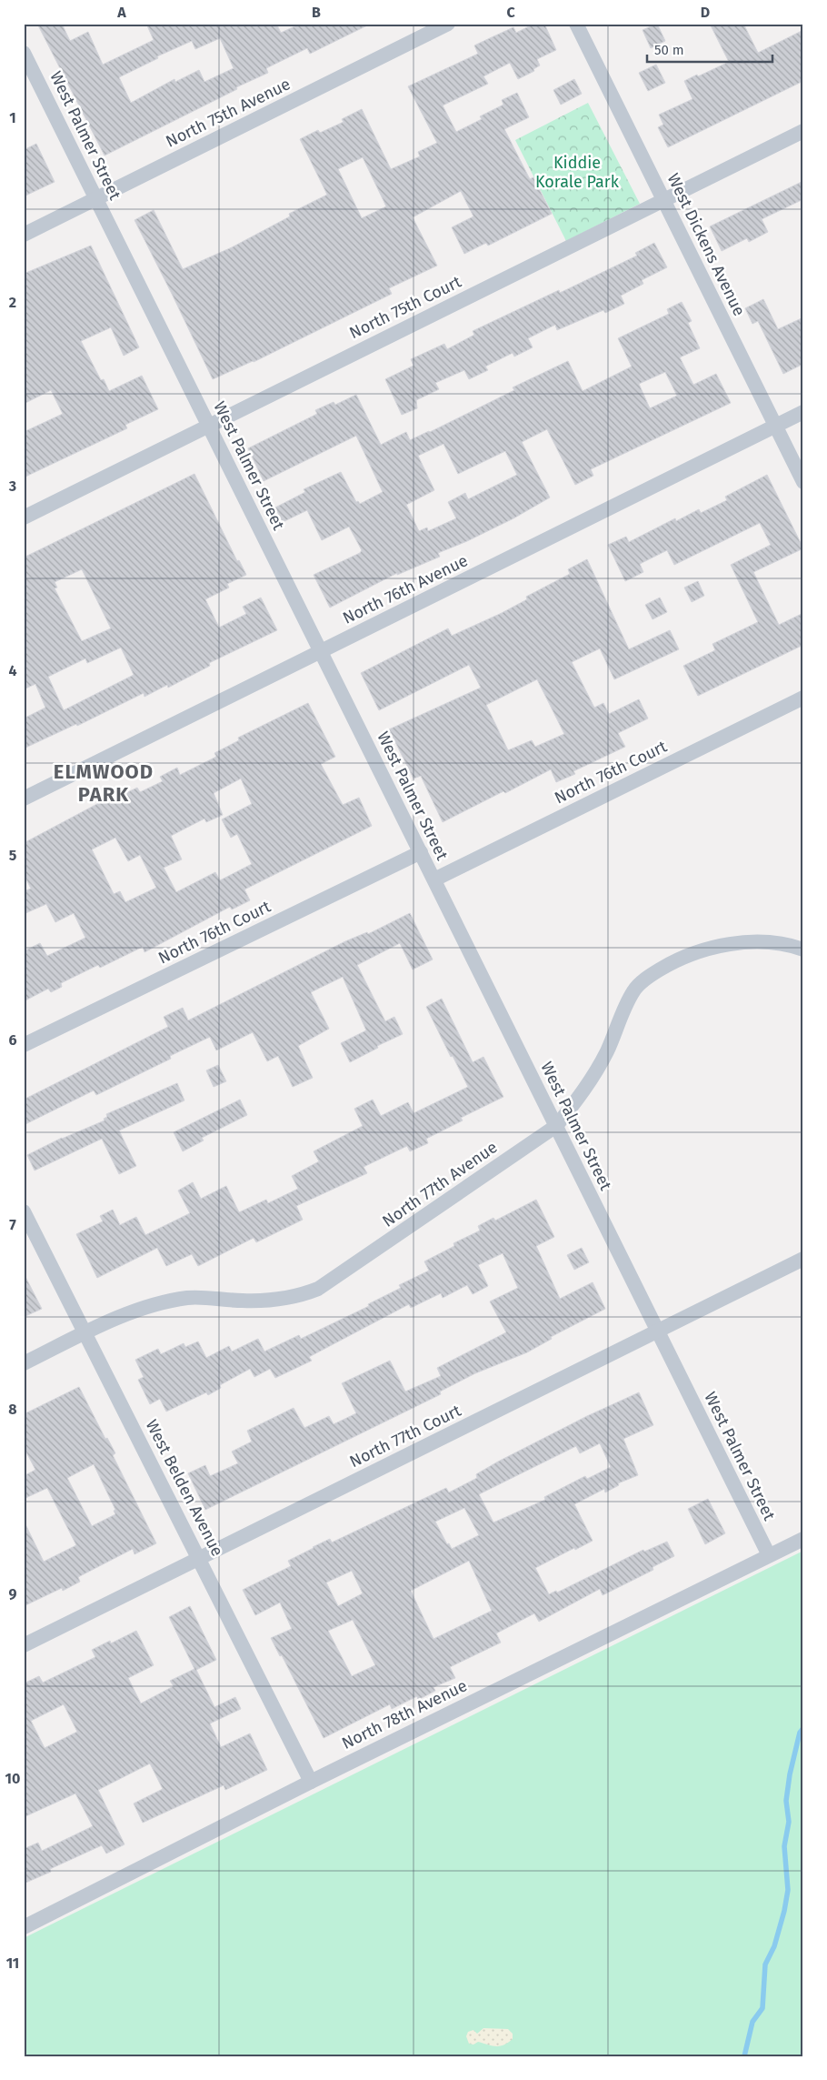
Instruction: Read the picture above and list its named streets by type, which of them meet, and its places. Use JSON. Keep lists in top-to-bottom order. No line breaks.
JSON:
{"streets":{"street":["North 75th Avenue","West Palmer Street","West Dickens Avenue","North 75th Court","North 76th Avenue","North 76th Court","North 77th Avenue","North 77th Court","West Belden Avenue","North 78th Avenue"]},"crossings":[["North 75th Avenue","West Palmer Street"],["West Palmer Street","North 75th Court"],["West Palmer Street","North 76th Avenue"],["West Palmer Street","North 76th Court"],["West Palmer Street","North 77th Avenue"],["West Palmer Street","North 77th Court"],["West Palmer Street","North 78th Avenue"],["West Dickens Avenue","North 75th Court"],["West Dickens Avenue","North 76th Avenue"],["North 77th Avenue","West Belden Avenue"],["North 77th Court","West Belden Avenue"],["West Belden Avenue","North 78th Avenue"]],"districts":["ELMWOOD PARK"],"parks":["Kiddie Korale Park"],"scale_bar":"50 m","grid":{"columns":["A","B","C","D"],"rows":["1","2","3","4","5","6","7","8","9","10","11"]}}
